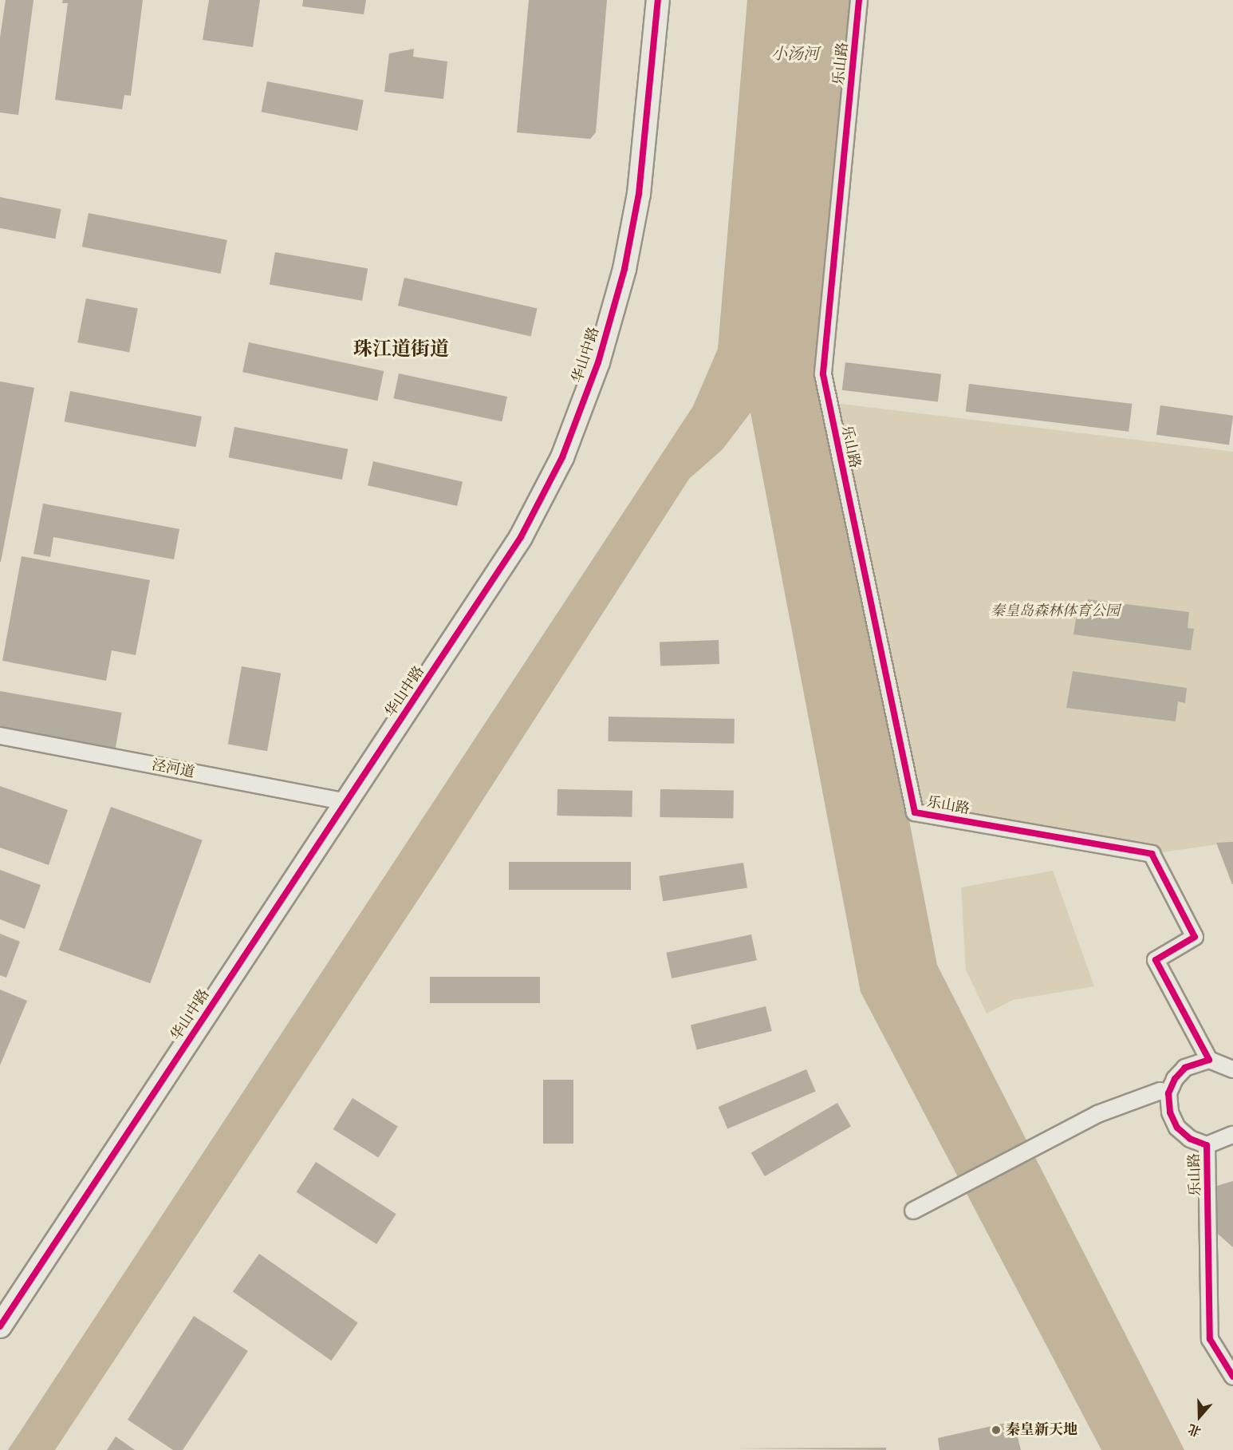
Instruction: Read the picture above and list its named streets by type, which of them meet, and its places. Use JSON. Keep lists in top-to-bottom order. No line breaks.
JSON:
{"streets":{"street":["乐山路","华山中路","泾河道"]},"crossings":[["华山中路","泾河道"]],"districts":["珠江道街道"],"water":["小汤河"],"parks":["秦皇岛森林体育公园"],"places":["秦皇新天地"],"north":"bottom"}
